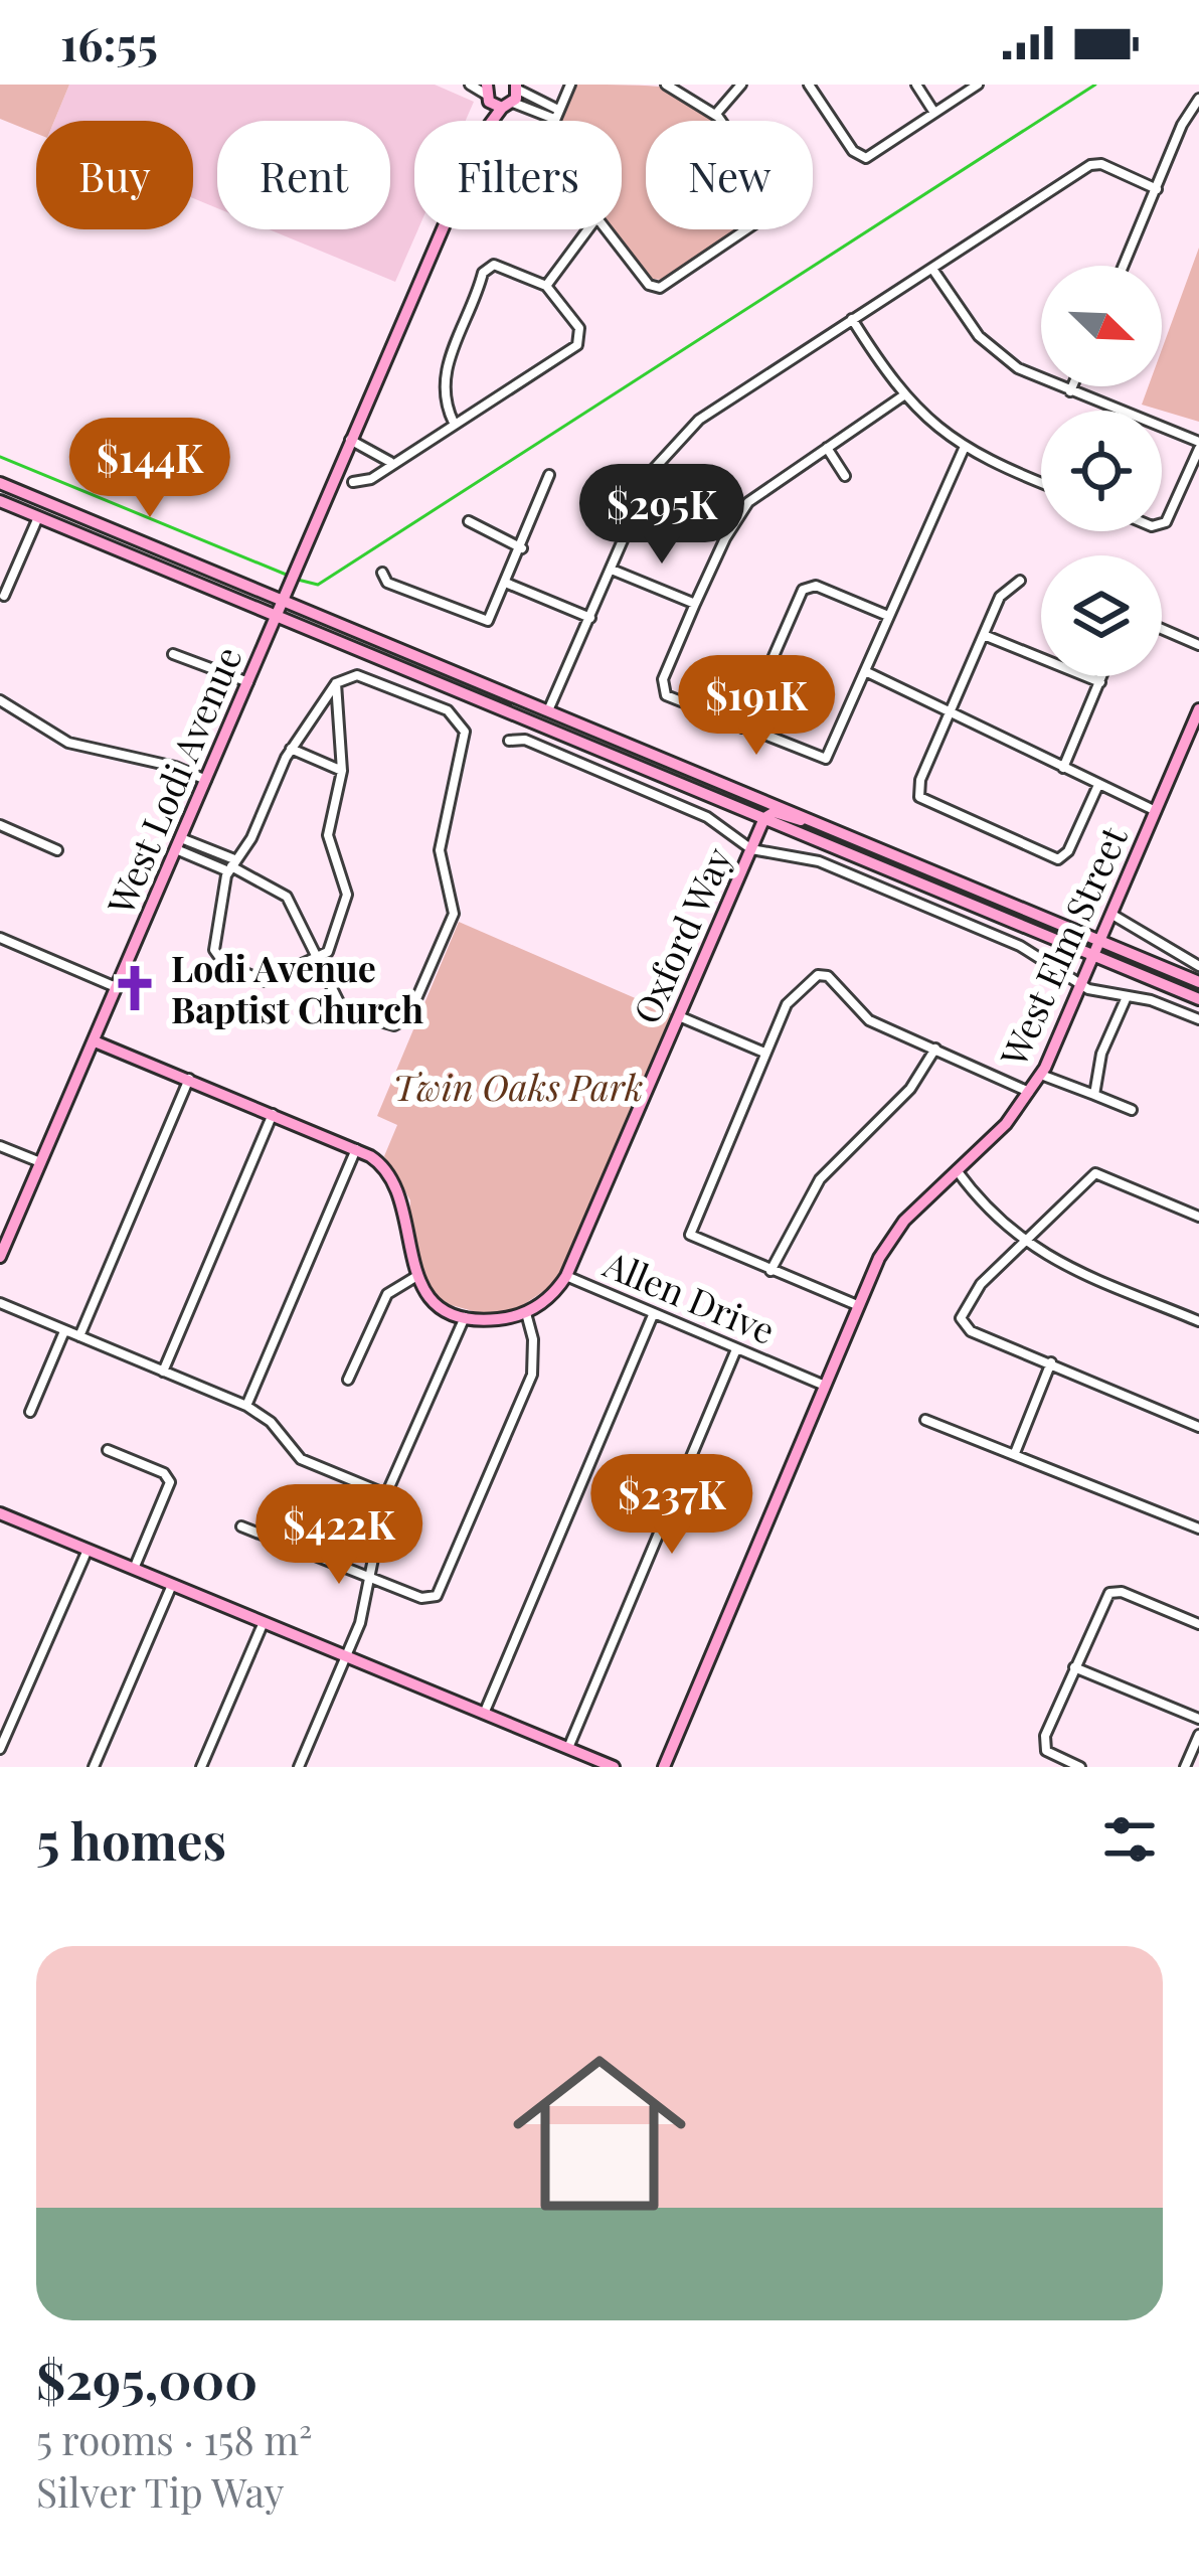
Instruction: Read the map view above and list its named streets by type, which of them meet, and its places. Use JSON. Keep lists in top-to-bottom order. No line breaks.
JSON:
{"streets":{"street":["West Lodi Avenue","Oxford Way","West Elm Street","Allen Drive"]},"crossings":[["Oxford Way","Allen Drive"],["West Elm Street","Allen Drive"]],"parks":["Twin Oaks Park"],"places":{"church":["Lodi Avenue Baptist Church"]},"north":"bottom right","page":{"status":"16:55","chip":["Buy","Rent","Filters","New"],"price":["$144K","$295K","$191K","$237K","$422K"],"heading":"5 homes","list":[{"name":"$295,000","note":"5 rooms · 158 m² · Silver Tip Way"}]}}
